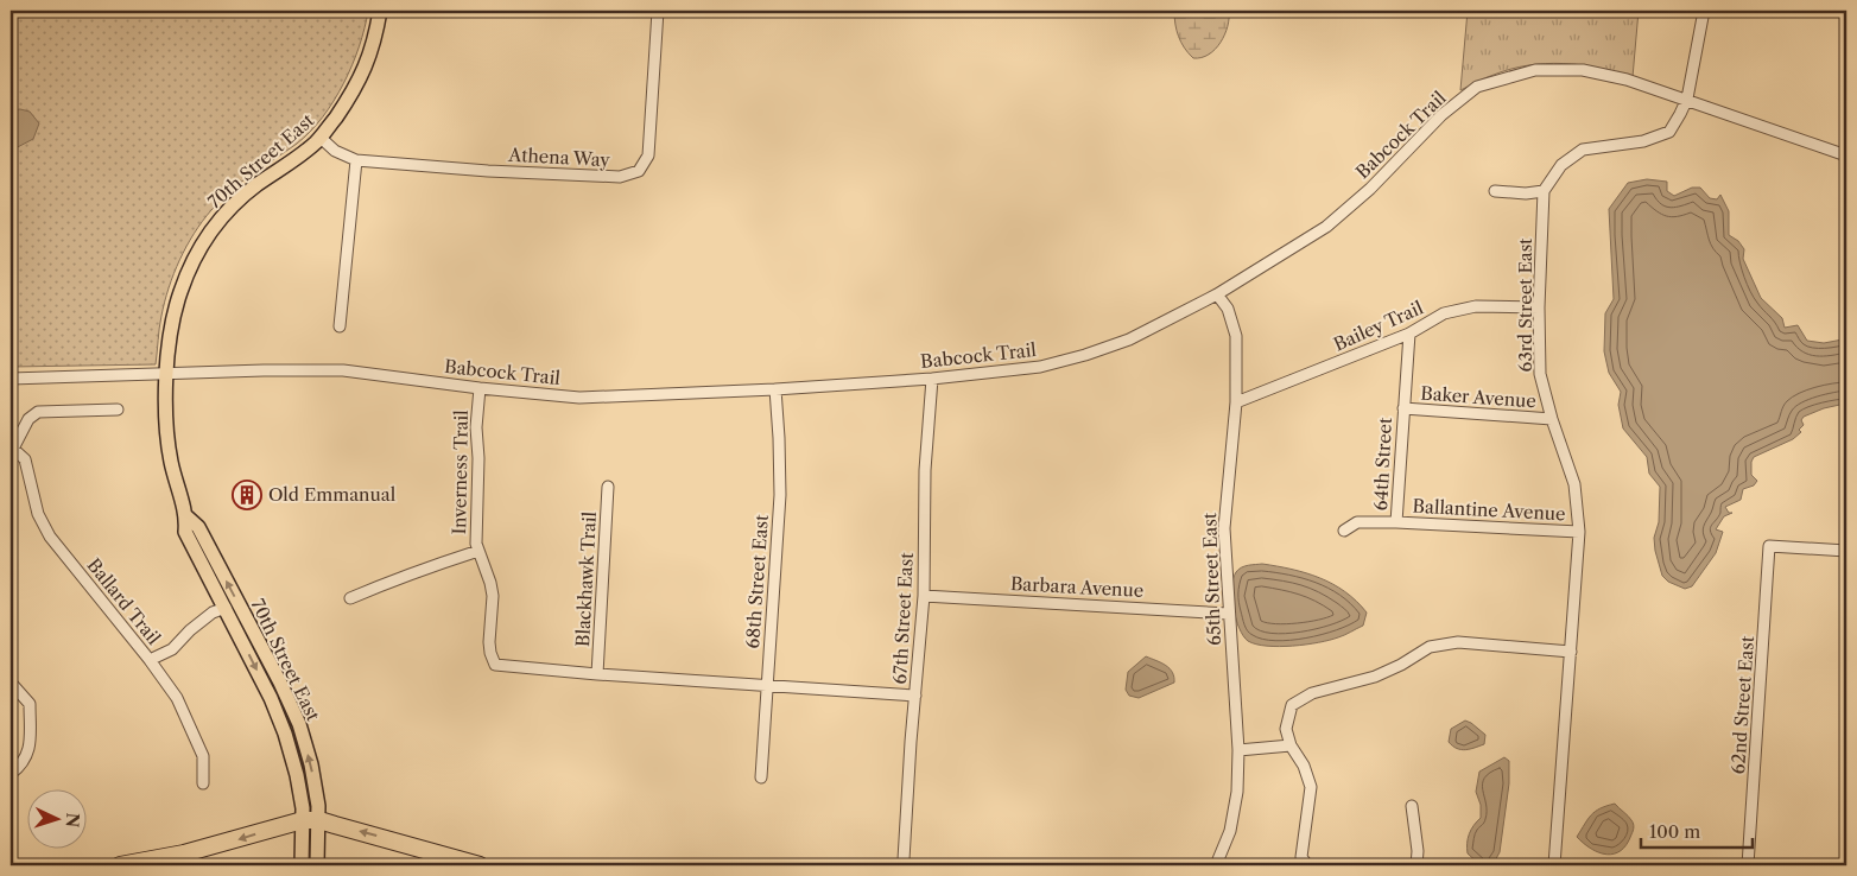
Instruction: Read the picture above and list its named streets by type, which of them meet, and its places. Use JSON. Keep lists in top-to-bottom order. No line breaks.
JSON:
{"streets":{"main road":["70th Street East"],"street":["Babcock Trail","Athena Way","63rd Street East","Bailey Trail","Baker Avenue","64th Street","Inverness Trail","Ballantine Avenue","Blackhawk Trail","65th Street East","68th Street East","Barbara Avenue","Ballard Trail","67th Street East","62nd Street East"]},"crossings":[["Babcock Trail","70th Street East"],["Babcock Trail","Inverness Trail"],["Babcock Trail","65th Street East"],["Babcock Trail","68th Street East"],["Babcock Trail","67th Street East"],["Athena Way","70th Street East"],["63rd Street East","Bailey Trail"],["63rd Street East","Baker Avenue"],["63rd Street East","Ballantine Avenue"],["Bailey Trail","64th Street"],["Bailey Trail","65th Street East"],["Baker Avenue","64th Street"],["64th Street","Ballantine Avenue"],["Inverness Trail","Blackhawk Trail"],["65th Street East","Barbara Avenue"],["Barbara Avenue","67th Street East"]],"places":{"building":["Old Emmanual"]},"scale_bar":"100 m","north":"right"}
